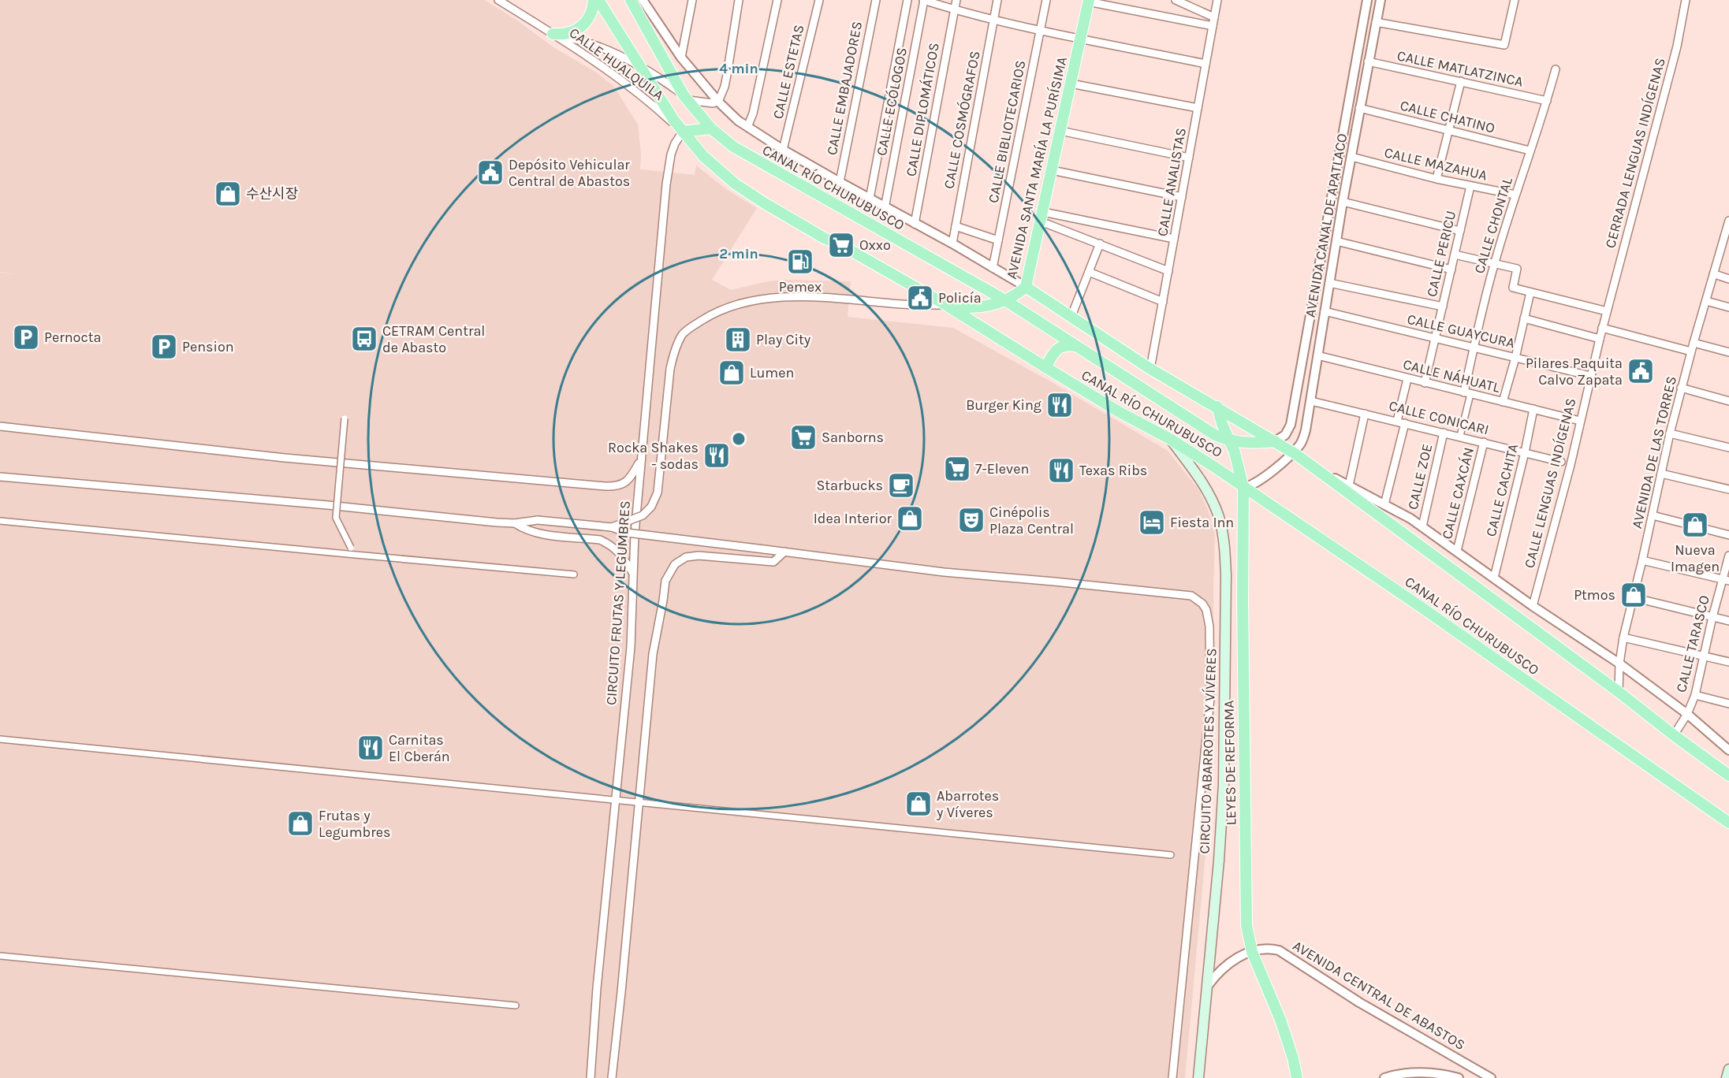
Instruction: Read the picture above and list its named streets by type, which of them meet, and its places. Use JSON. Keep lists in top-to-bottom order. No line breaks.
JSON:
{"streets":{"main road":["AVENIDA SANTA MARÍA LA PURÍSIMA","CANAL RÍO CHURUBUSCO","CIRCUITO ABARROTES Y VÍVERES","LEYES DE REFORMA"],"street":["CALLE HUALQUILA","CALLE MATLATZINCA","CALLE ESTETAS","CALLE EMBAJADORES","CALLE ECÓLOGOS","CALLE DIPLOMÁTICOS","CALLE CHATINO","CALLE COSMÓGRAFOS","CALLE BIBLIOTECARIOS","CERRADA LENGUAS INDÍGENAS","CALLE MAZAHUA","CALLE ANALISTAS","AVENIDA CANAL DE APATLACO","CALLE CHONTAL","CALLE PERICU","CALLE GUAYCURA","CALLE NÁHUATL","CALLE CONICARI","AVENIDA DE LAS TORRES","CALLE ZOE","CALLE LENGUAS INDÍGENAS","CALLE CACHITA","CALLE CAXCÁN","CIRCUITO FRUTAS Y LEGUMBRES","CALLE TARASCO","AVENIDA CENTRAL DE ABASTOS"]},"crossings":[["CALLE HUALQUILA","CANAL RÍO CHURUBUSCO"],["CALLE HUALQUILA","CIRCUITO FRUTAS Y LEGUMBRES"],["CALLE MATLATZINCA","AVENIDA CANAL DE APATLACO"],["CALLE MATLATZINCA","CALLE CHONTAL"],["CALLE ESTETAS","CANAL RÍO CHURUBUSCO"],["CALLE EMBAJADORES","CANAL RÍO CHURUBUSCO"],["CALLE ECÓLOGOS","CANAL RÍO CHURUBUSCO"],["CALLE DIPLOMÁTICOS","CANAL RÍO CHURUBUSCO"],["CALLE CHATINO","AVENIDA CANAL DE APATLACO"],["CALLE CHATINO","CALLE CHONTAL"],["CALLE COSMÓGRAFOS","CANAL RÍO CHURUBUSCO"],["CALLE BIBLIOTECARIOS","CANAL RÍO CHURUBUSCO"],["CERRADA LENGUAS INDÍGENAS","CALLE LENGUAS INDÍGENAS"],["CALLE MAZAHUA","AVENIDA CANAL DE APATLACO"],["CALLE MAZAHUA","CALLE CHONTAL"],["CALLE MAZAHUA","CALLE PERICU"],["AVENIDA SANTA MARÍA LA PURÍSIMA","CANAL RÍO CHURUBUSCO"],["CALLE ANALISTAS","CANAL RÍO CHURUBUSCO"],["CANAL RÍO CHURUBUSCO","AVENIDA CANAL DE APATLACO"],["CANAL RÍO CHURUBUSCO","AVENIDA DE LAS TORRES"],["CANAL RÍO CHURUBUSCO","CALLE ZOE"],["CANAL RÍO CHURUBUSCO","CALLE LENGUAS INDÍGENAS"],["CANAL RÍO CHURUBUSCO","CALLE CACHITA"],["CANAL RÍO CHURUBUSCO","CALLE CAXCÁN"],["CANAL RÍO CHURUBUSCO","CIRCUITO FRUTAS Y LEGUMBRES"],["CANAL RÍO CHURUBUSCO","CALLE TARASCO"],["CANAL RÍO CHURUBUSCO","CIRCUITO ABARROTES Y VÍVERES"],["CANAL RÍO CHURUBUSCO","LEYES DE REFORMA"],["AVENIDA CANAL DE APATLACO","CALLE GUAYCURA"],["AVENIDA CANAL DE APATLACO","CALLE NÁHUATL"],["AVENIDA CANAL DE APATLACO","CALLE CONICARI"],["AVENIDA CANAL DE APATLACO","LEYES DE REFORMA"],["CALLE CHONTAL","CALLE GUAYCURA"],["CALLE CHONTAL","CALLE NÁHUATL"],["CALLE PERICU","CALLE GUAYCURA"],["CALLE PERICU","CALLE NÁHUATL"],["CALLE GUAYCURA","CALLE LENGUAS INDÍGENAS"],["CALLE NÁHUATL","CALLE LENGUAS INDÍGENAS"],["CALLE NÁHUATL","CALLE CACHITA"],["CALLE CONICARI","CALLE ZOE"],["CALLE CONICARI","CALLE CACHITA"],["CALLE CONICARI","CALLE CAXCÁN"],["CIRCUITO ABARROTES Y VÍVERES","AVENIDA CENTRAL DE ABASTOS"],["LEYES DE REFORMA","AVENIDA CENTRAL DE ABASTOS"]],"places":{"public building":["Depósito Vehicular Central de Abastos","Policía","Pilares Paquita Calvo Zapata"],"shop":["수산시장","Lumen","Idea Interior","Nueva Imagen","Ptmos","Abarrotes y Víveres","Frutas y Legumbres"],"supermarket":["Oxxo","Sanborns","7-Eleven"],"fuel station":["Pemex"],"parking":["Pernocta","Pension"],"bus stop":["CETRAM Central de Abasto"],"building":["Play City"],"restaurant":["Burger King","Rocka Shakes - sodas","Texas Ribs","Carnitas El Cberán"],"cafe":["Starbucks"],"theatre":["Cinépolis Plaza Central"],"hotel":["Fiesta Inn"]},"rings":["4 min","2 min"]}
